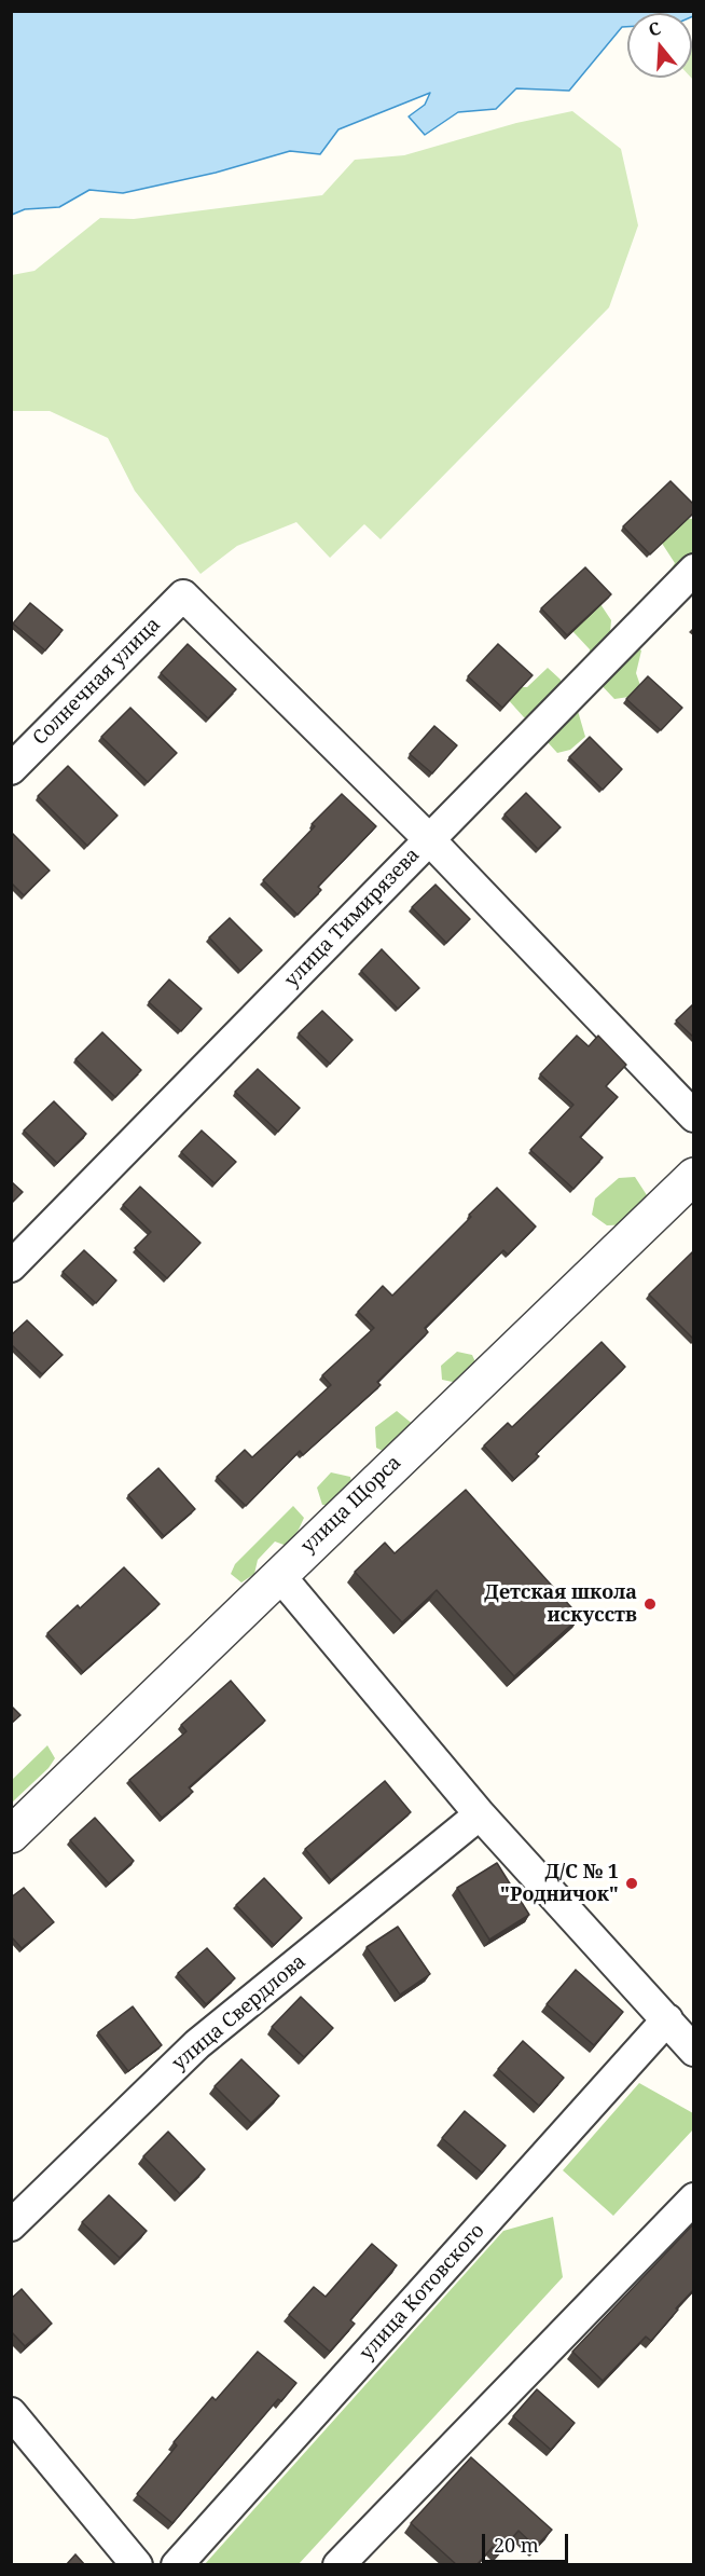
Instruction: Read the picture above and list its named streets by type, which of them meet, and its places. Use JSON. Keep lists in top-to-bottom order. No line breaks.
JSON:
{"streets":{"street":["Солнечная улица","улица Тимирязева","улица Щорса","улица Свердлова","улица Котовского"]},"crossings":[["Солнечная улица","улица Тимирязева"]],"places":["Детская школа искусств","Д/С № 1 \"Родничок\""],"scale_bar":"20 m","north":"top"}
